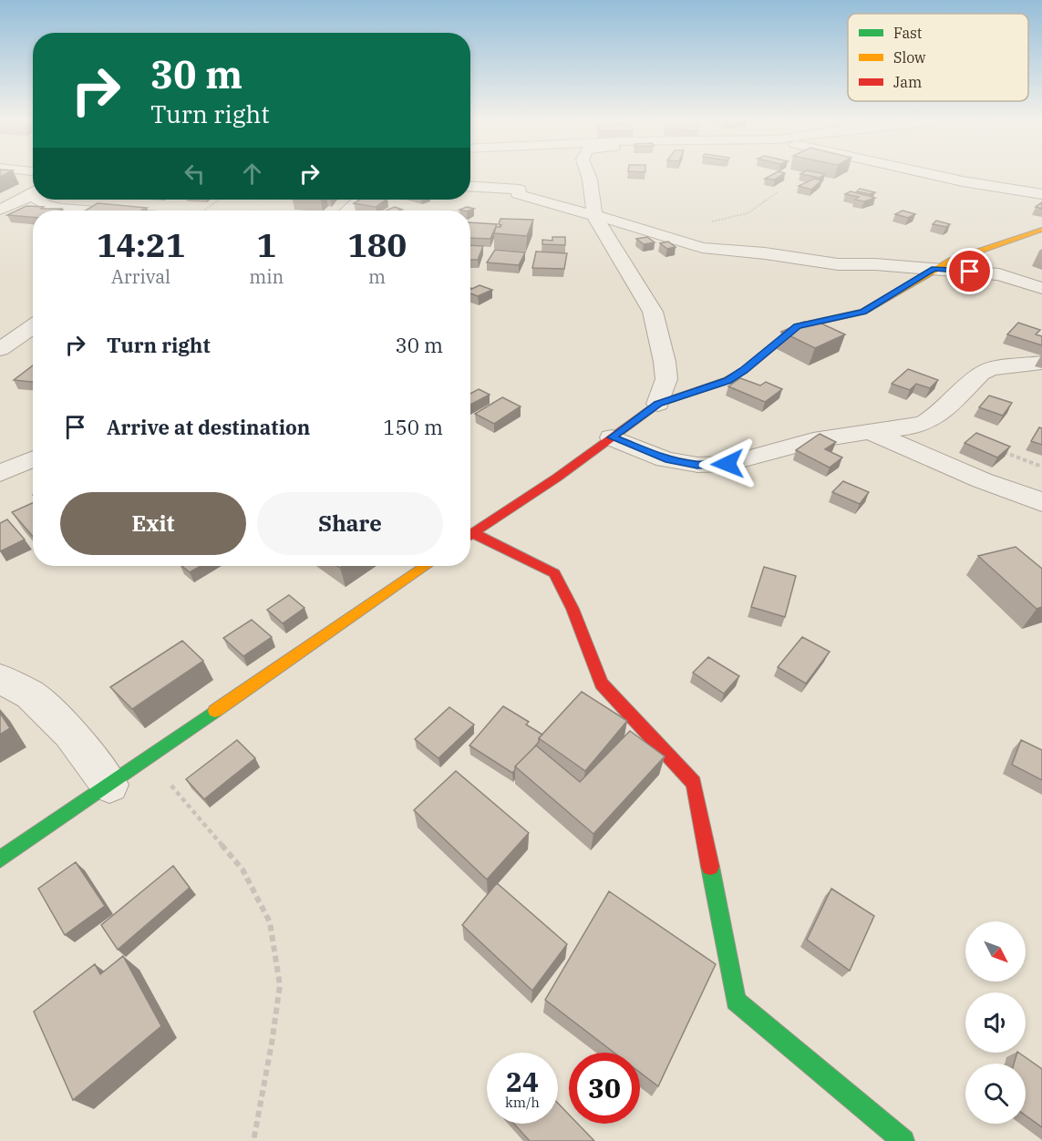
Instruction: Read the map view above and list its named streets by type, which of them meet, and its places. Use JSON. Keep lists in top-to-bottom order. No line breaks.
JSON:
{"legend":["Fast","Slow","Jam"],"north":"bottom right","page":{"turn":["30 m","Turn right"],"eta":["14:21","Arrival","1","min","180","m"],"list":[{"name":"Turn right","value":"30 m"},{"name":"Arrive at destination","value":"150 m"}],"buttons":["Exit","Share"],"speed":"24 km/h","limit":"30"}}
